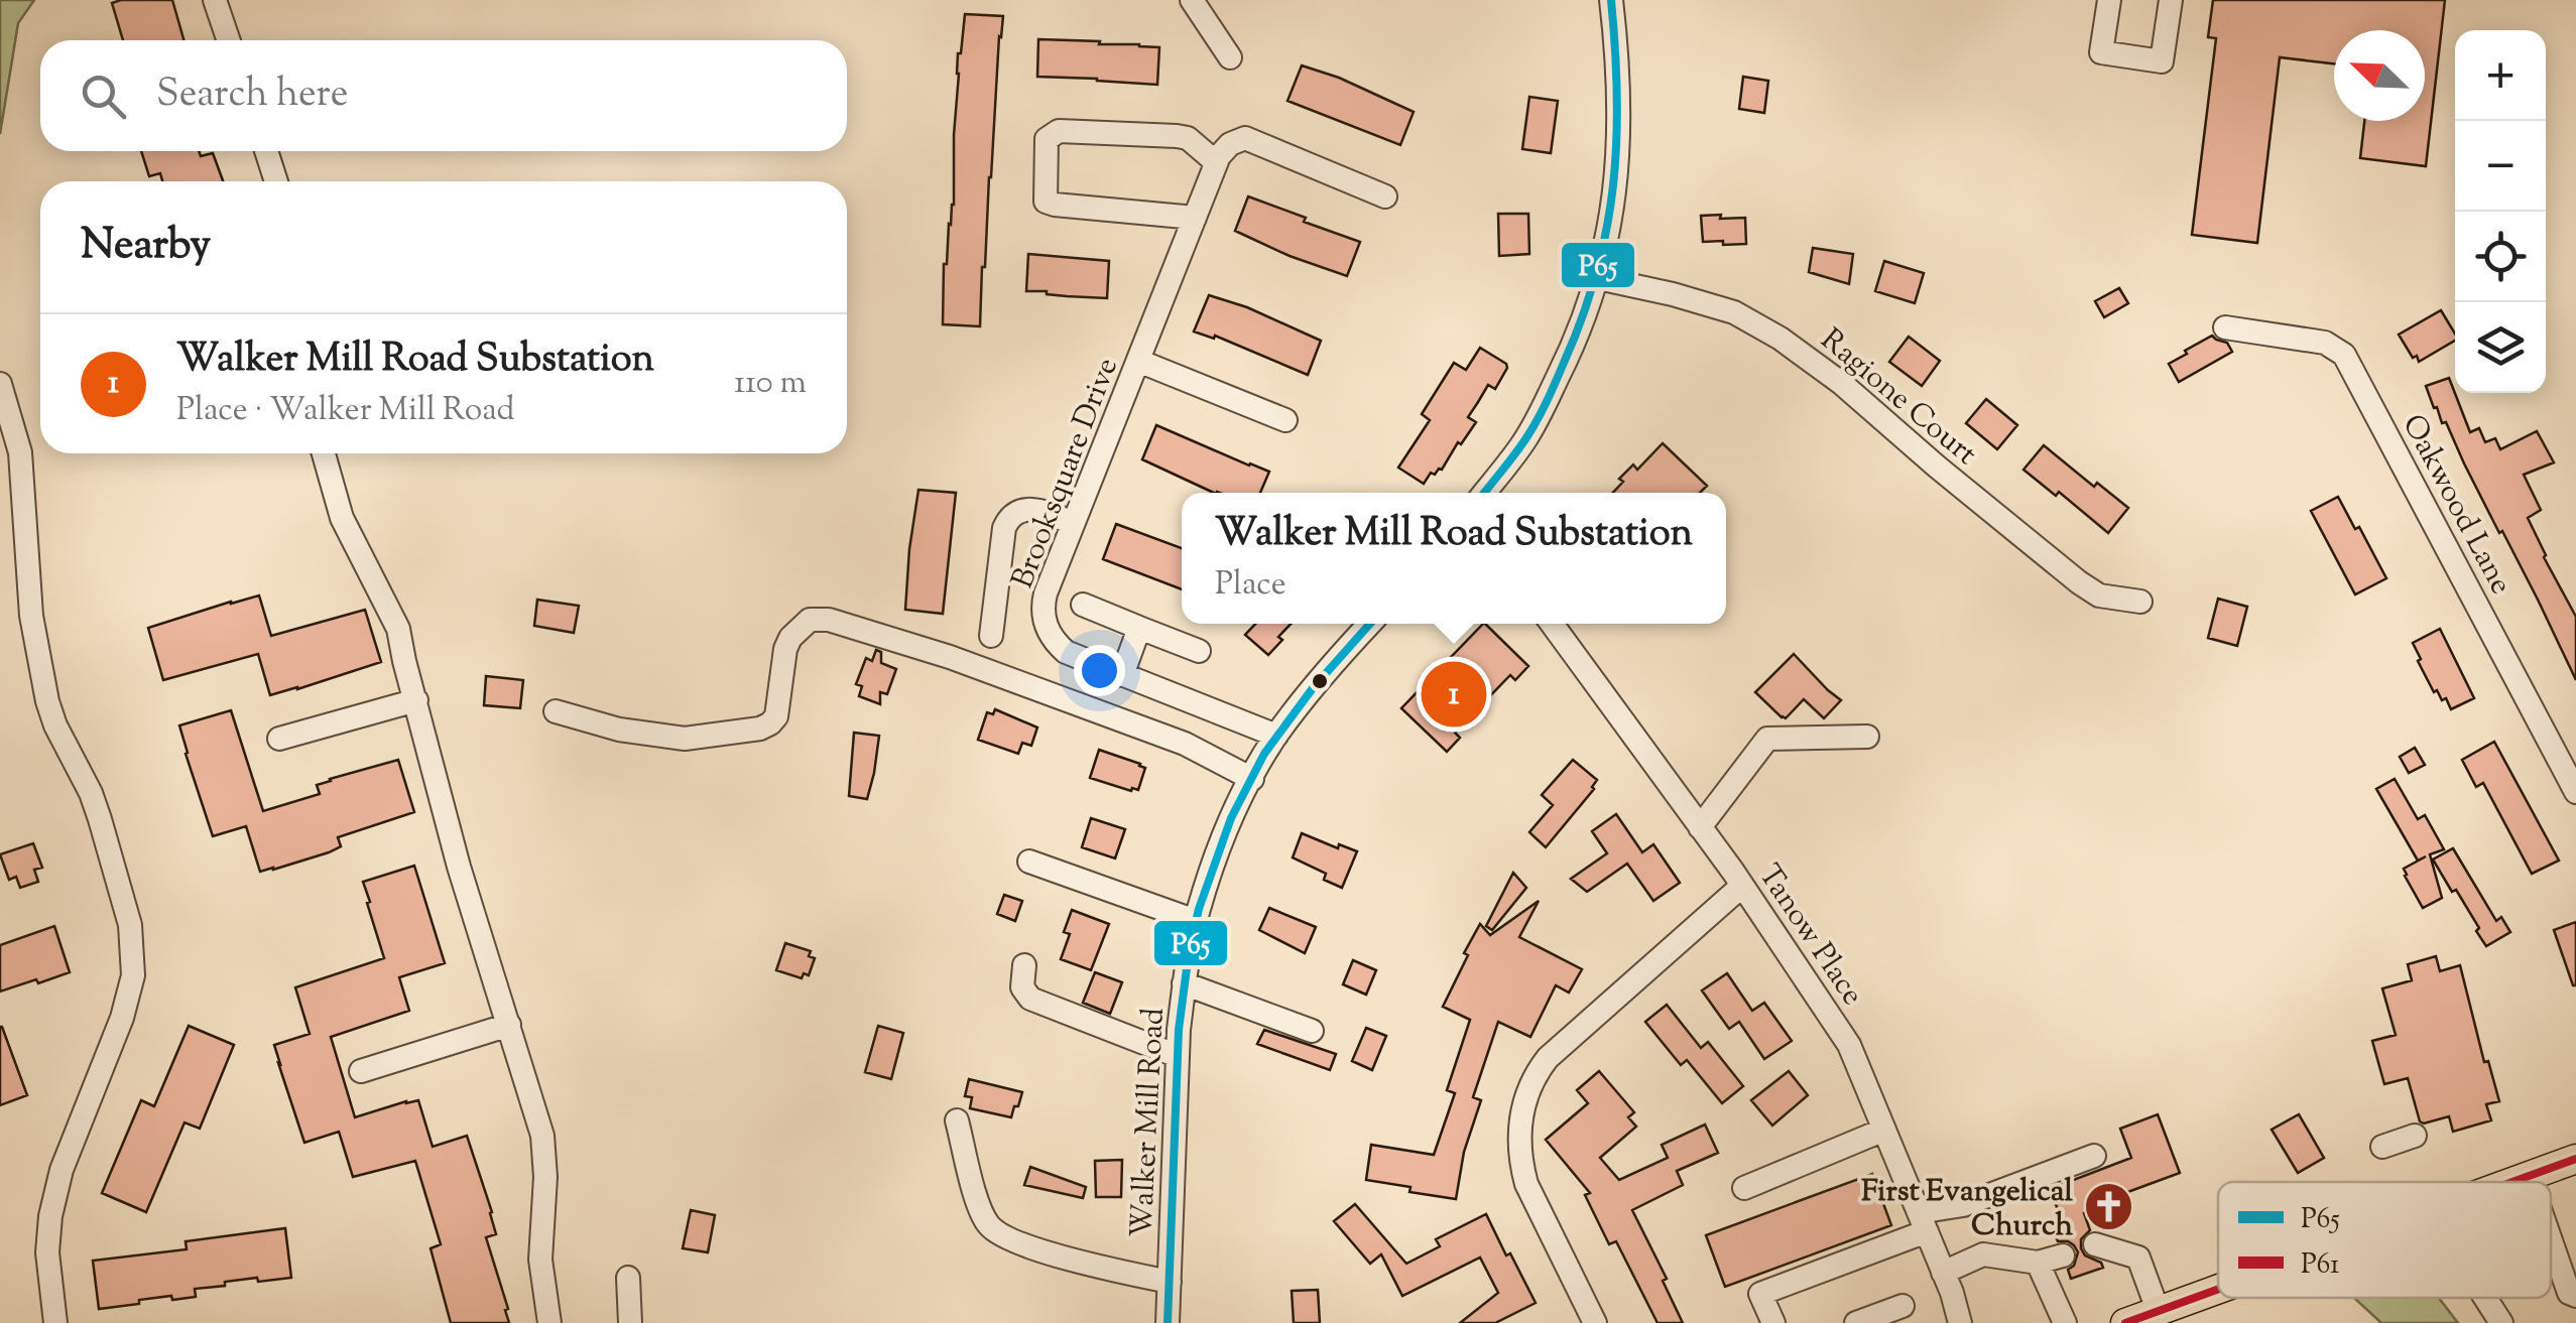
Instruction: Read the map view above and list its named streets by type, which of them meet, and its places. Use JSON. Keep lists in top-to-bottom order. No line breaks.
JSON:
{"streets":{"street":["Ragione Court","Brooksquare Drive","Oakwood Lane","Tanow Place","Walker Mill Road"]},"crossings":[["Brooksquare Drive","Walker Mill Road"]],"places":{"church":["First Evangelical Church"]},"lines":["transit line P65","transit line P61"],"legend":["P65","P61"],"north":"top left","page":{"map_buttons":["+","−"],"search":"Search here","heading":"Nearby","list":[{"mark":"1","name":"Walker Mill Road Substation","note":"Place · Walker Mill Road","value":"110 m"}],"popup":["Walker Mill Road Substation","Place"],"pins":"1"}}
